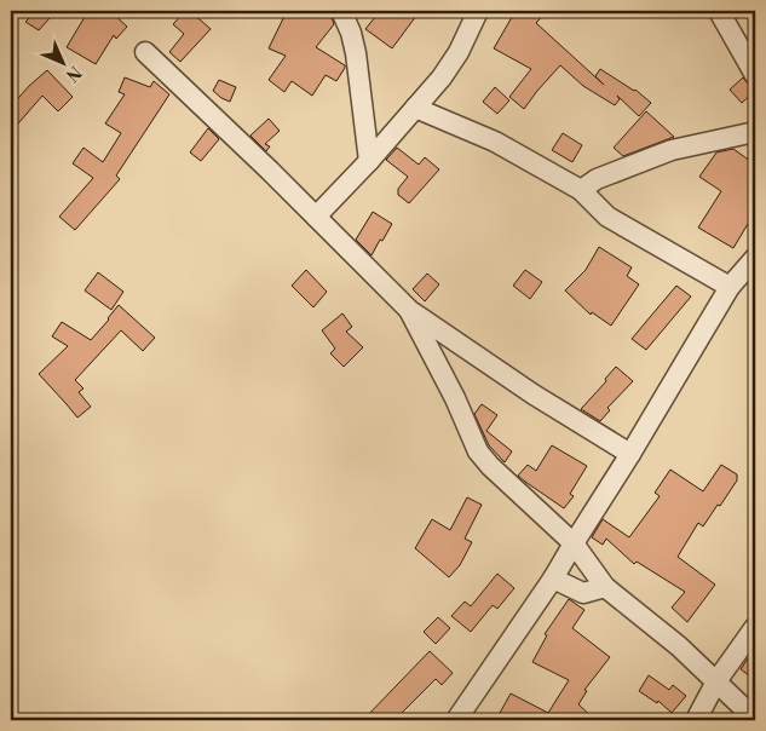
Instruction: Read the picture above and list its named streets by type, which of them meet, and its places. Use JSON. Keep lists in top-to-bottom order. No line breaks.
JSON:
{"north":"bottom right"}
